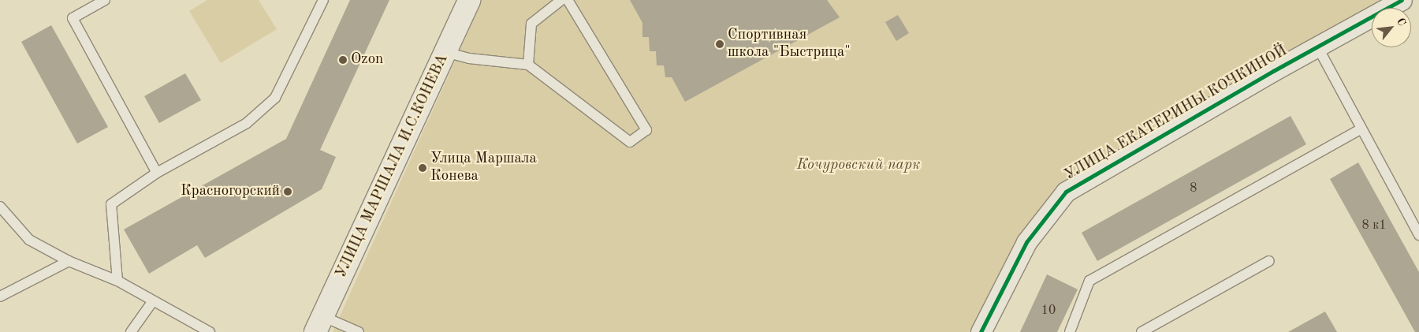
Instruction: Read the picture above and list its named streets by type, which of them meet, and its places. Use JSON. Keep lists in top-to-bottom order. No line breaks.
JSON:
{"streets":{"main road":["УЛИЦА МАРШАЛА И.С.КОНЕВА"],"street":["УЛИЦА ЕКАТЕРИНЫ КОЧКИНОЙ"]},"parks":["Кочуровский парк"],"places":["Спортивная школа \"Быстрица\"","Ozon","Улица Маршала Конева","Красногорский"],"house_numbers":["8","8 к1","10"],"north":"top right"}
